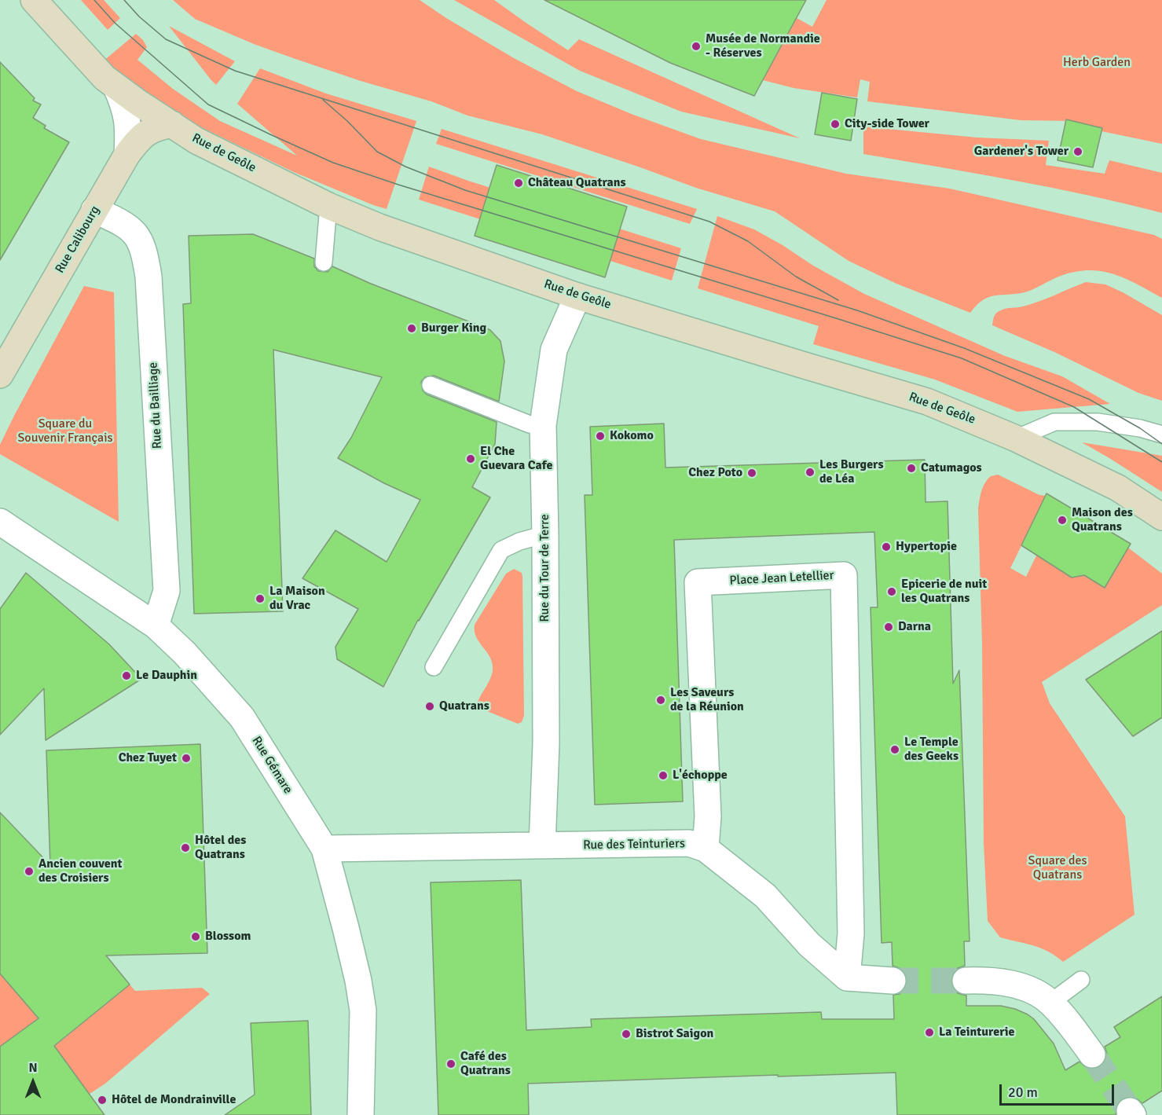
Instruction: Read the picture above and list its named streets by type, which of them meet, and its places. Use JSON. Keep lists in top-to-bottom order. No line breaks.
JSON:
{"streets":{"main road":["Rue de Geôle","Rue Calibourg"],"street":["Rue du Bailliage","Rue du Tour de Terre","Place Jean Letellier","Rue Gémare","Rue des Teinturiers"]},"crossings":[["Rue de Geôle","Rue Calibourg"],["Rue de Geôle","Rue du Tour de Terre"],["Rue Calibourg","Rue du Bailliage"],["Rue du Bailliage","Rue Gémare"],["Rue du Tour de Terre","Rue des Teinturiers"],["Place Jean Letellier","Rue des Teinturiers"],["Rue Gémare","Rue des Teinturiers"]],"parks":["Herb Garden","Square du Souvenir Français","Square des Quatrans"],"places":["Musée de Normandie - Réserves","City-side Tower","Gardener's Tower","Château Quatrans","Burger King","Kokomo","El Che Guevara Cafe","Catumagos","Les Burgers de Léa","Chez Poto","Maison des Quatrans","Hypertopie","Epicerie de nuit les Quatrans","La Maison du Vrac","Darna","Le Dauphin","Les Saveurs de la Réunion","Quatrans","Le Temple des Geeks","Chez Tuyet","L'échoppe","Hôtel des Quatrans","Ancien couvent des Croisiers","Blossom","La Teinturerie","Bistrot Saigon","Café des Quatrans","Hôtel de Mondrainville"],"scale_bar":"20 m","north":"top"}
